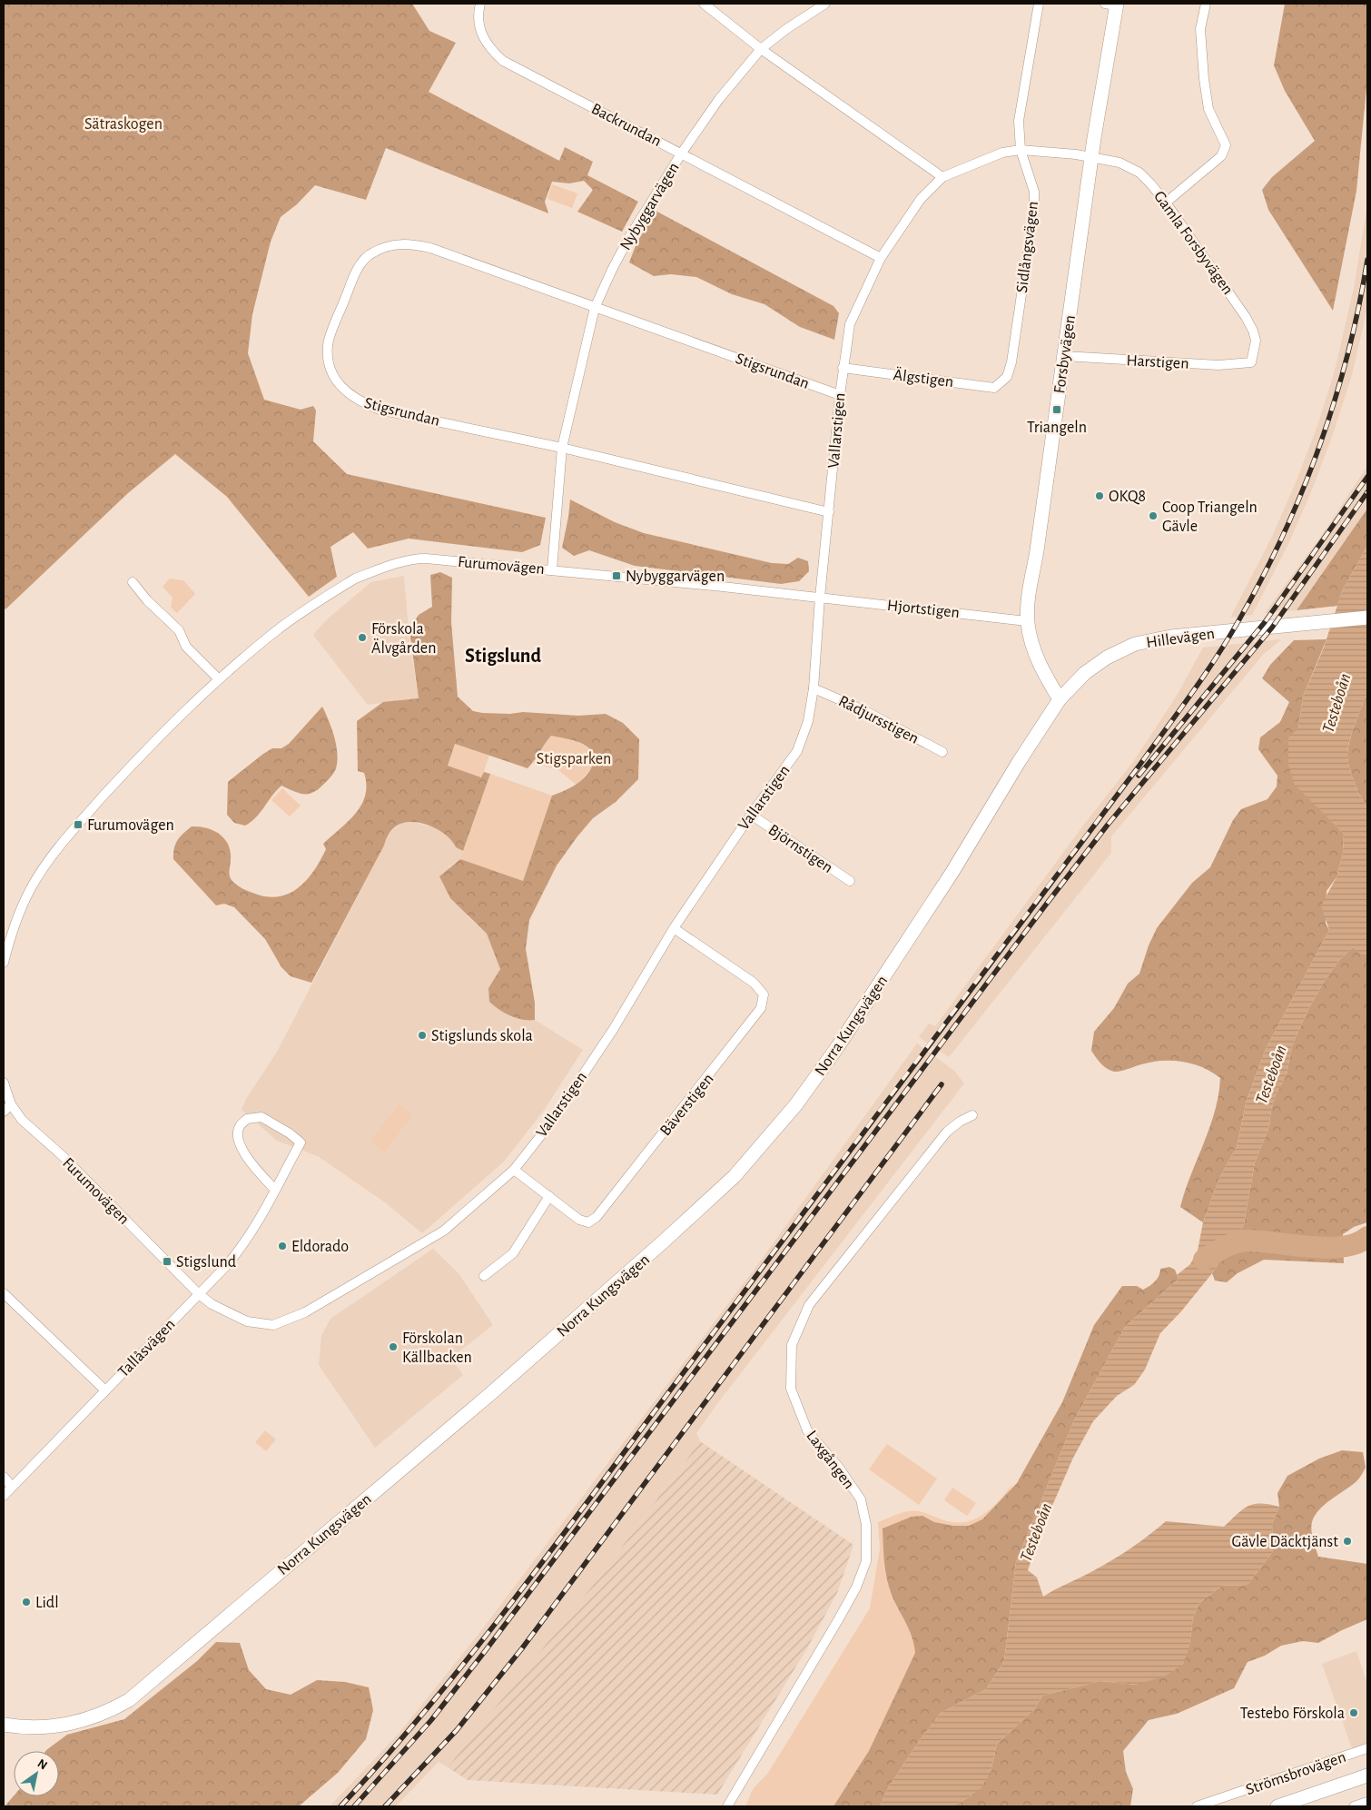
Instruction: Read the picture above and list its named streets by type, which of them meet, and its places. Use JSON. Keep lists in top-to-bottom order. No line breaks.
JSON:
{"streets":{"street":["Backrundan","Nybyggarvägen","Gamla Forsbyvägen","Sidlångsvägen","Forsbyvägen","Harstigen","Stigsrundan","Älgstigen","Vallarstigen","Furumovägen","Hjortstigen","Hillevägen","Rådjursstigen","Björnstigen","Norra Kungsvägen","Bäverstigen","Tallåsvägen","Laxgången","Strömsbrovägen"]},"crossings":[["Backrundan","Nybyggarvägen"],["Backrundan","Vallarstigen"],["Nybyggarvägen","Stigsrundan"],["Nybyggarvägen","Furumovägen"],["Gamla Forsbyvägen","Forsbyvägen"],["Gamla Forsbyvägen","Harstigen"],["Gamla Forsbyvägen","Vallarstigen"],["Sidlångsvägen","Älgstigen"],["Sidlångsvägen","Vallarstigen"],["Forsbyvägen","Harstigen"],["Forsbyvägen","Vallarstigen"],["Forsbyvägen","Hjortstigen"],["Forsbyvägen","Hillevägen"],["Forsbyvägen","Norra Kungsvägen"],["Stigsrundan","Vallarstigen"],["Älgstigen","Vallarstigen"],["Vallarstigen","Furumovägen"],["Vallarstigen","Hjortstigen"],["Vallarstigen","Rådjursstigen"],["Vallarstigen","Björnstigen"],["Vallarstigen","Bäverstigen"],["Vallarstigen","Tallåsvägen"],["Furumovägen","Hjortstigen"],["Furumovägen","Tallåsvägen"],["Hillevägen","Norra Kungsvägen"]],"districts":["Stigslund"],"water":["Testeboån"],"parks":["Sätraskogen","Stigsparken"],"places":{"transit":["Triangeln","Nybyggarvägen","Furumovägen","Stigslund"],"other":["OKQ8","Coop Triangeln Gävle","Förskola Älvgården","Stigslunds skola","Eldorado","Förskolan Källbacken","Gävle Däcktjänst","Lidl","Testebo Förskola"]},"north":"top right"}
